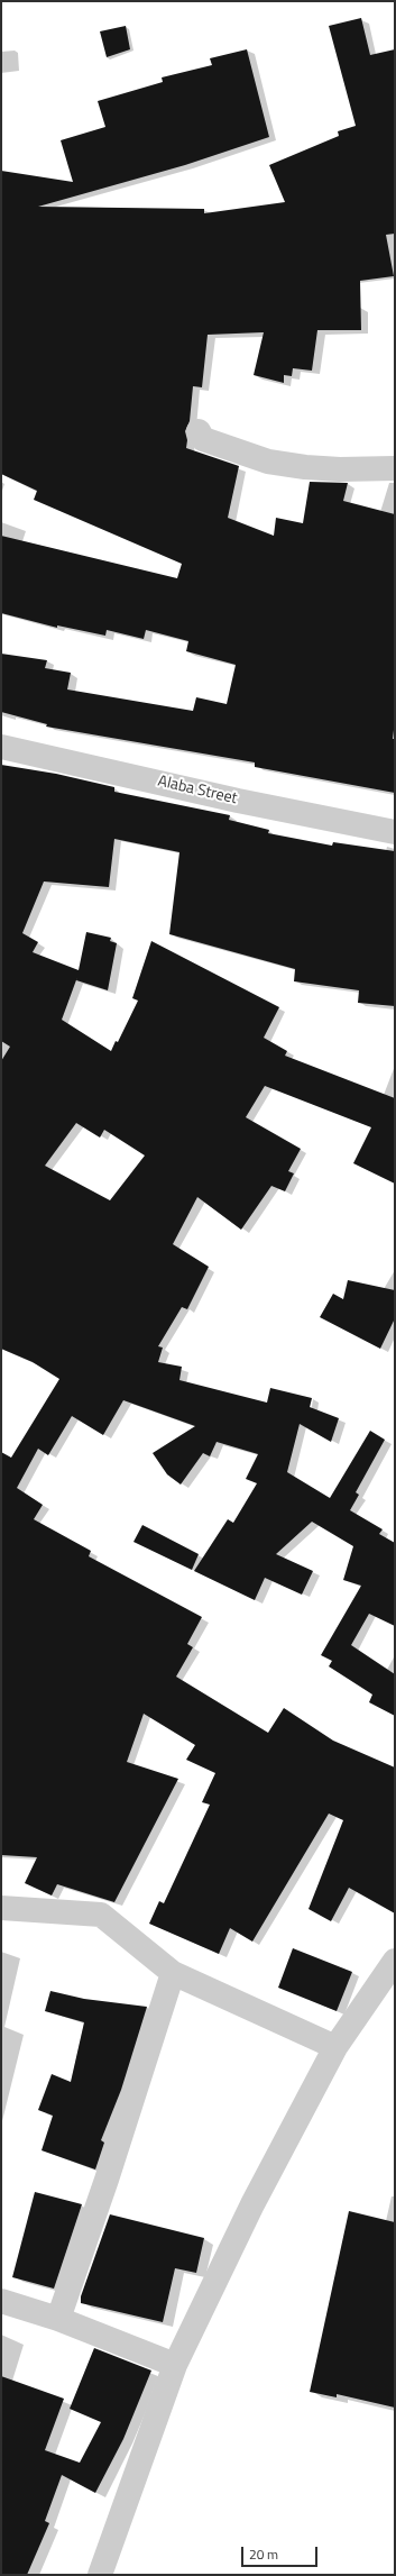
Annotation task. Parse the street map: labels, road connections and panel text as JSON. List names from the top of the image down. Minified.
{"streets":{"street":["Alaba Street"]},"scale_bar":"20 m"}
